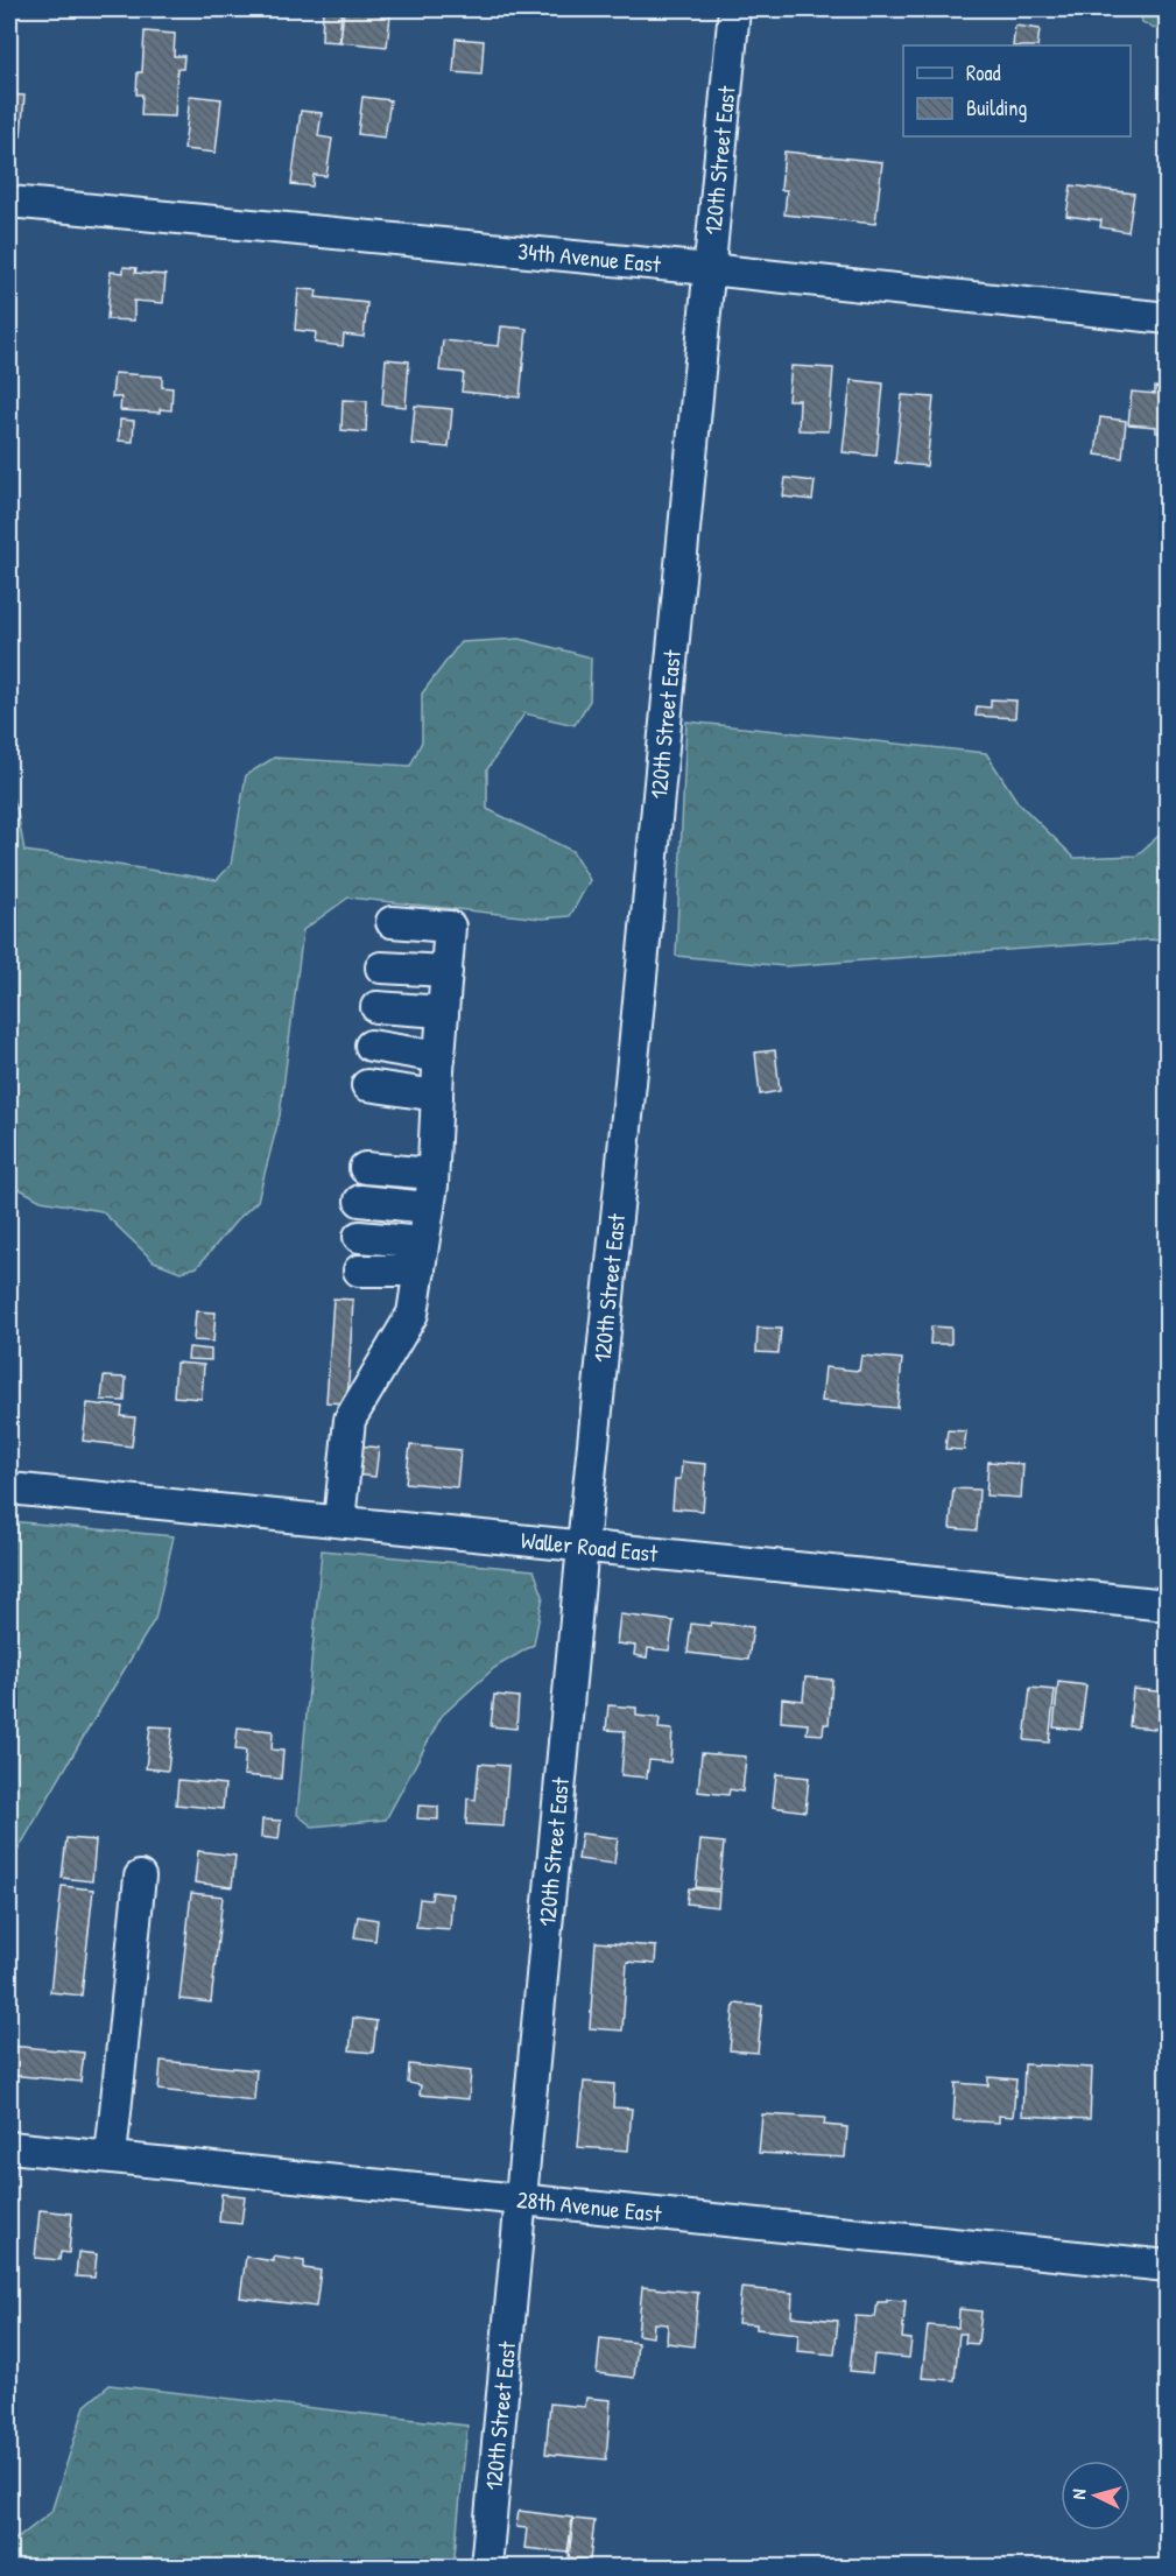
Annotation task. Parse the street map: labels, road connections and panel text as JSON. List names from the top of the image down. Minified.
{"streets":{"street":["120th Street East","34th Avenue East","Waller Road East","28th Avenue East"]},"crossings":[["120th Street East","34th Avenue East"],["120th Street East","Waller Road East"],["120th Street East","28th Avenue East"]],"legend":["Road","Building"],"north":"left"}
